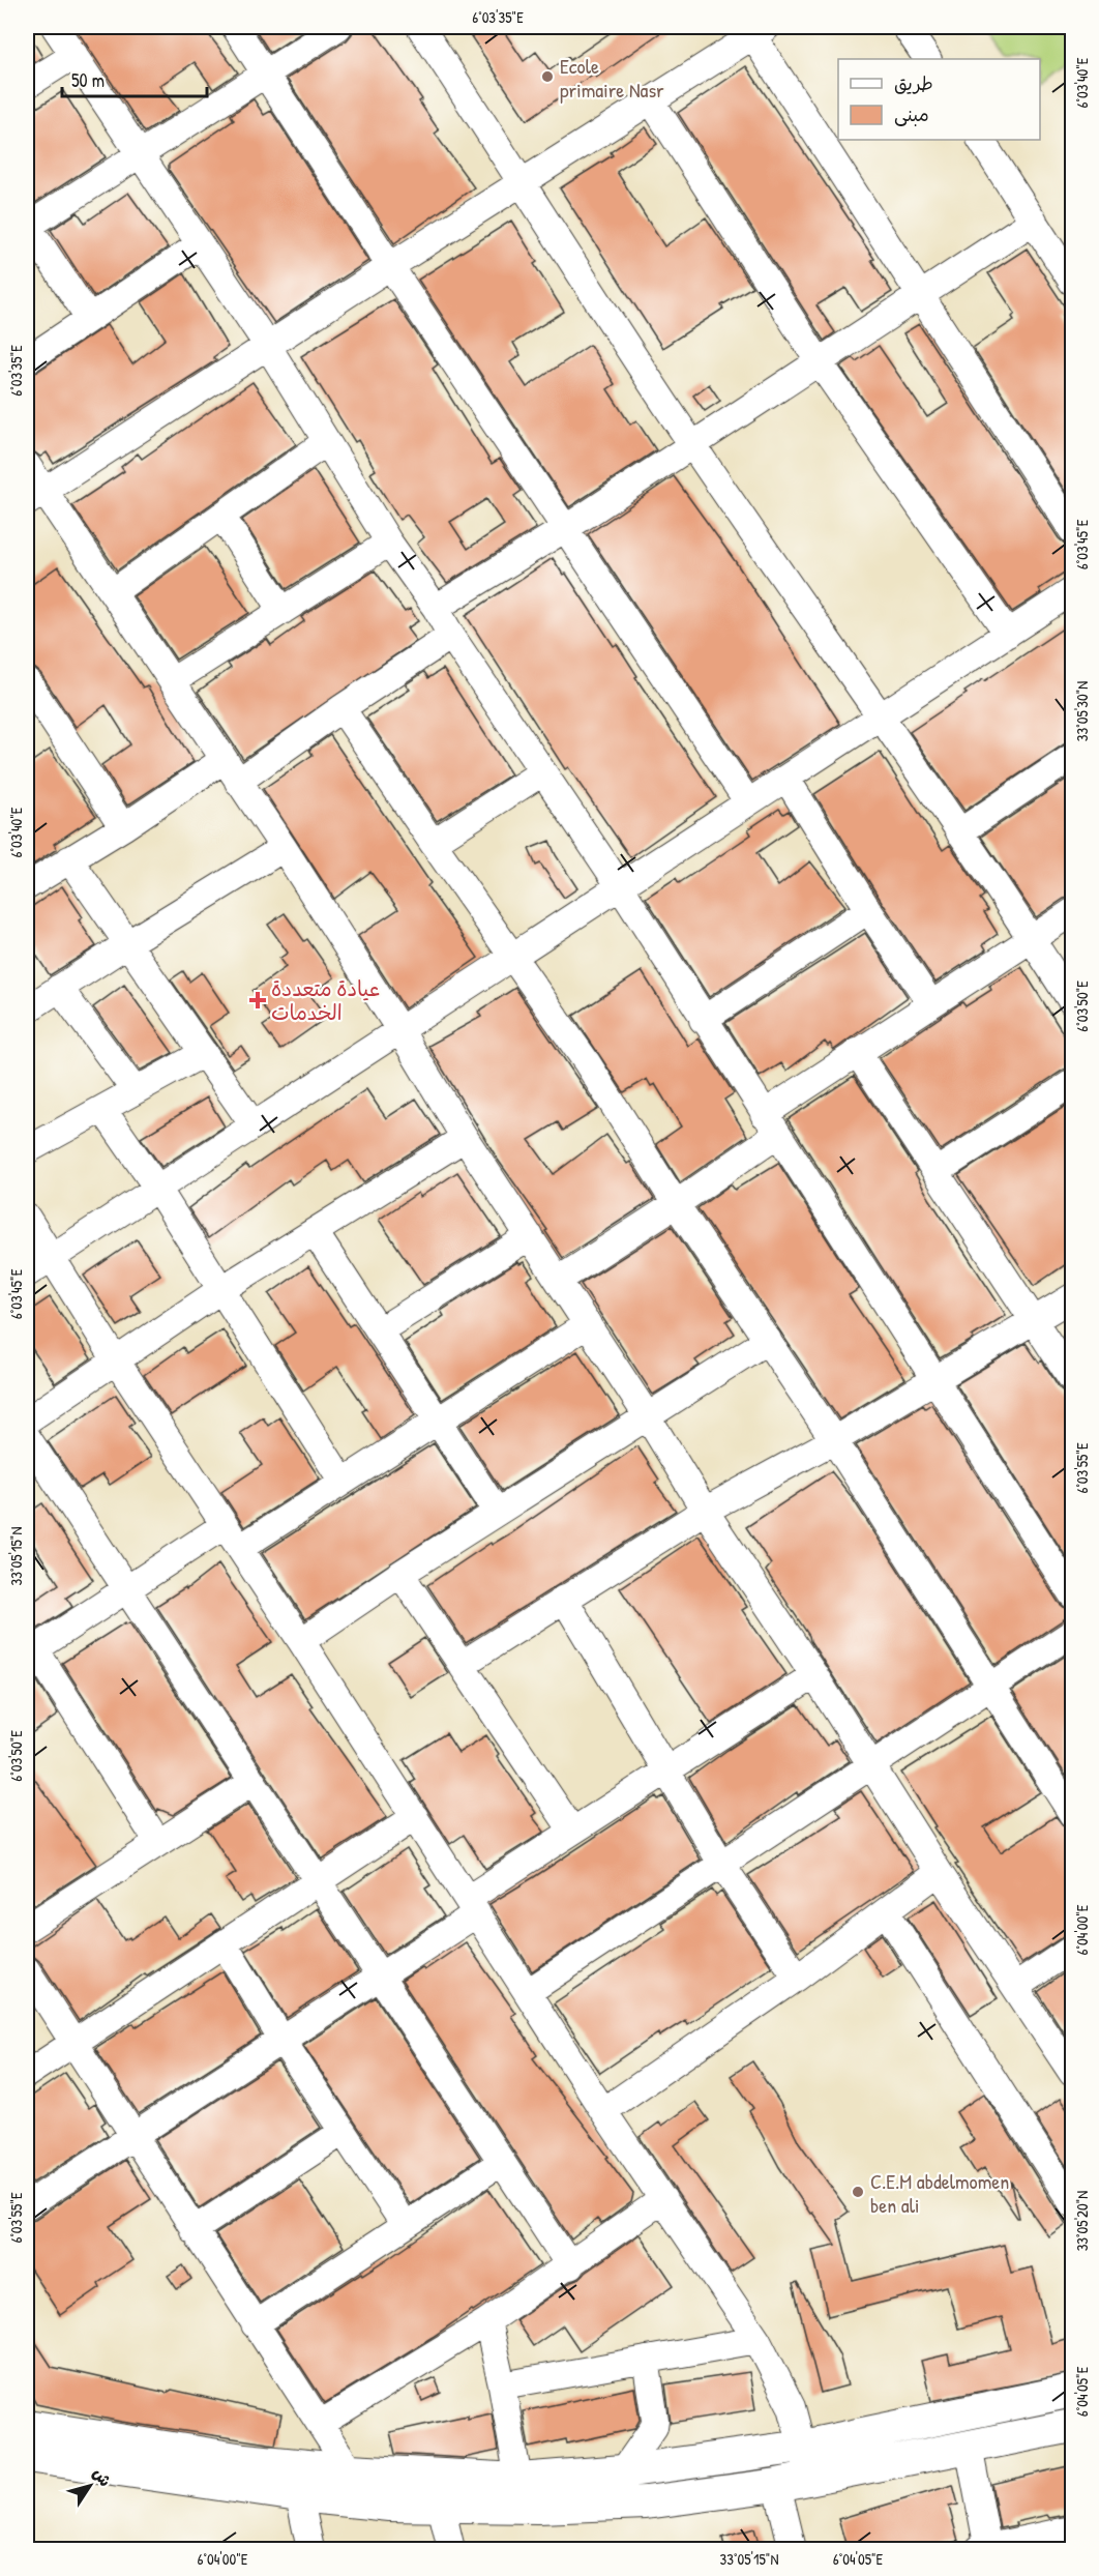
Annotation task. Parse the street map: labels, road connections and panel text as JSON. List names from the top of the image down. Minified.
{"places":{"other":["Ecole primaire Nasr","C.E.M abdelmomen ben ali"],"health":["عيادة متعددة الخدمات"]},"legend":["طريق","مبنى"],"scale_bar":"50 m","north":"top right","coordinates":["6°03'35\"E","6°03'40\"E","6°03'45\"E","33°05'30\"N","6°03'50\"E","6°03'55\"E","33°05'15\"N","6°04'00\"E","33°05'20\"N","6°04'05\"E"]}
